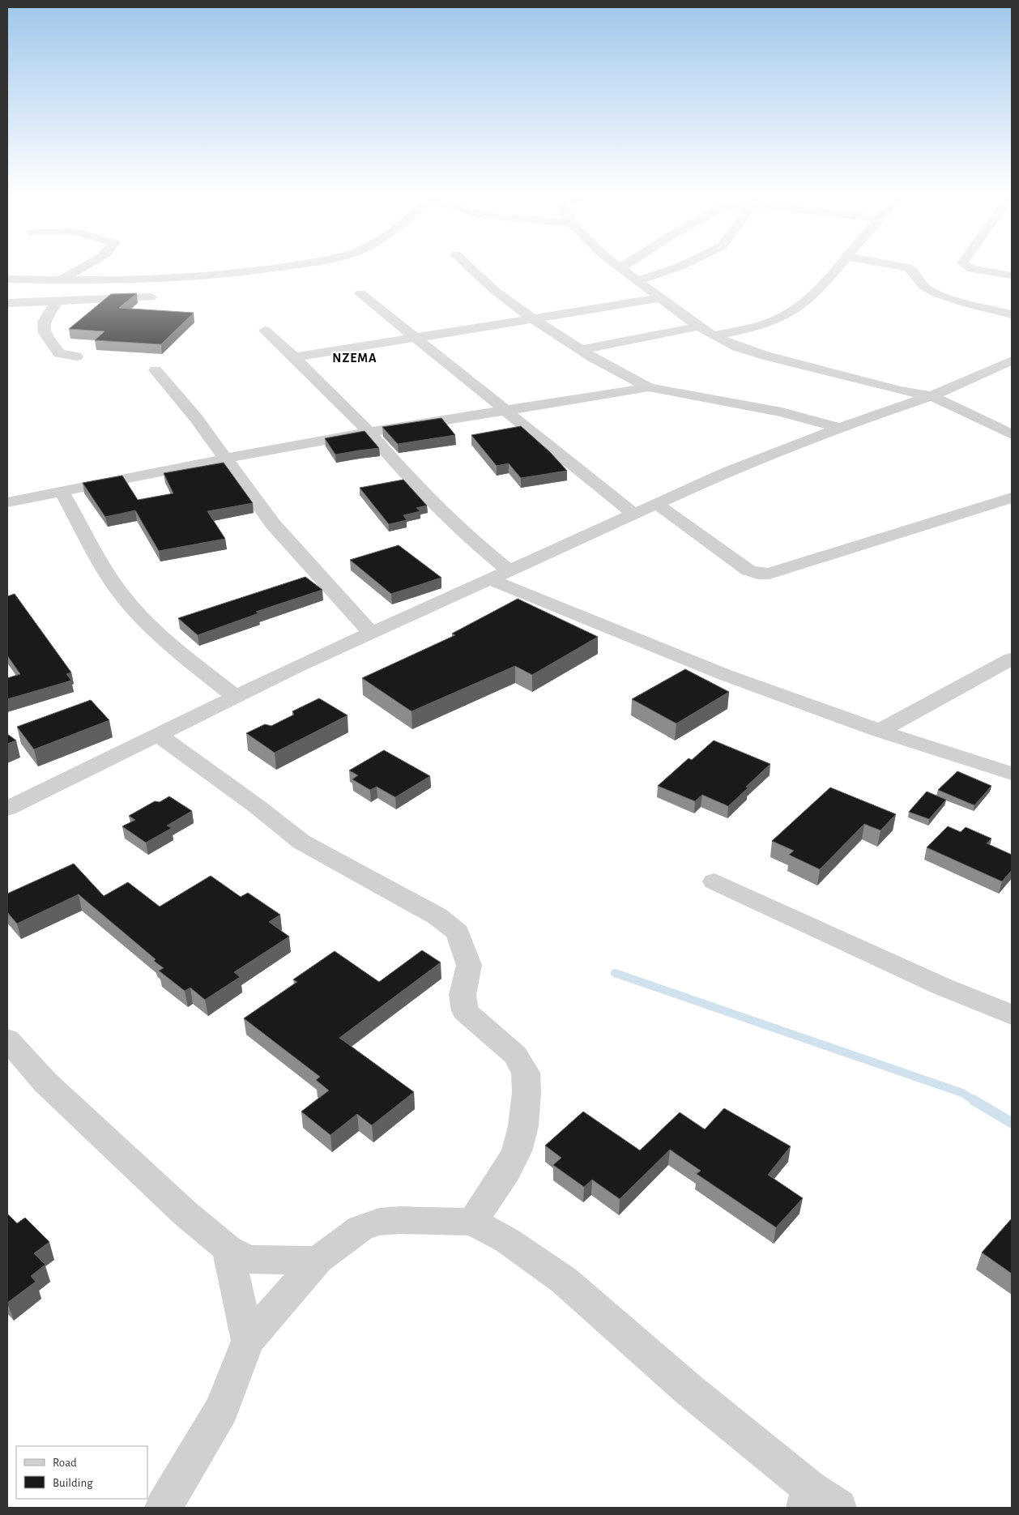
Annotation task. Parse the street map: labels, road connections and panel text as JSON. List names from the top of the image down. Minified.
{"districts":["NZEMA"],"legend":["Road","Building"]}
